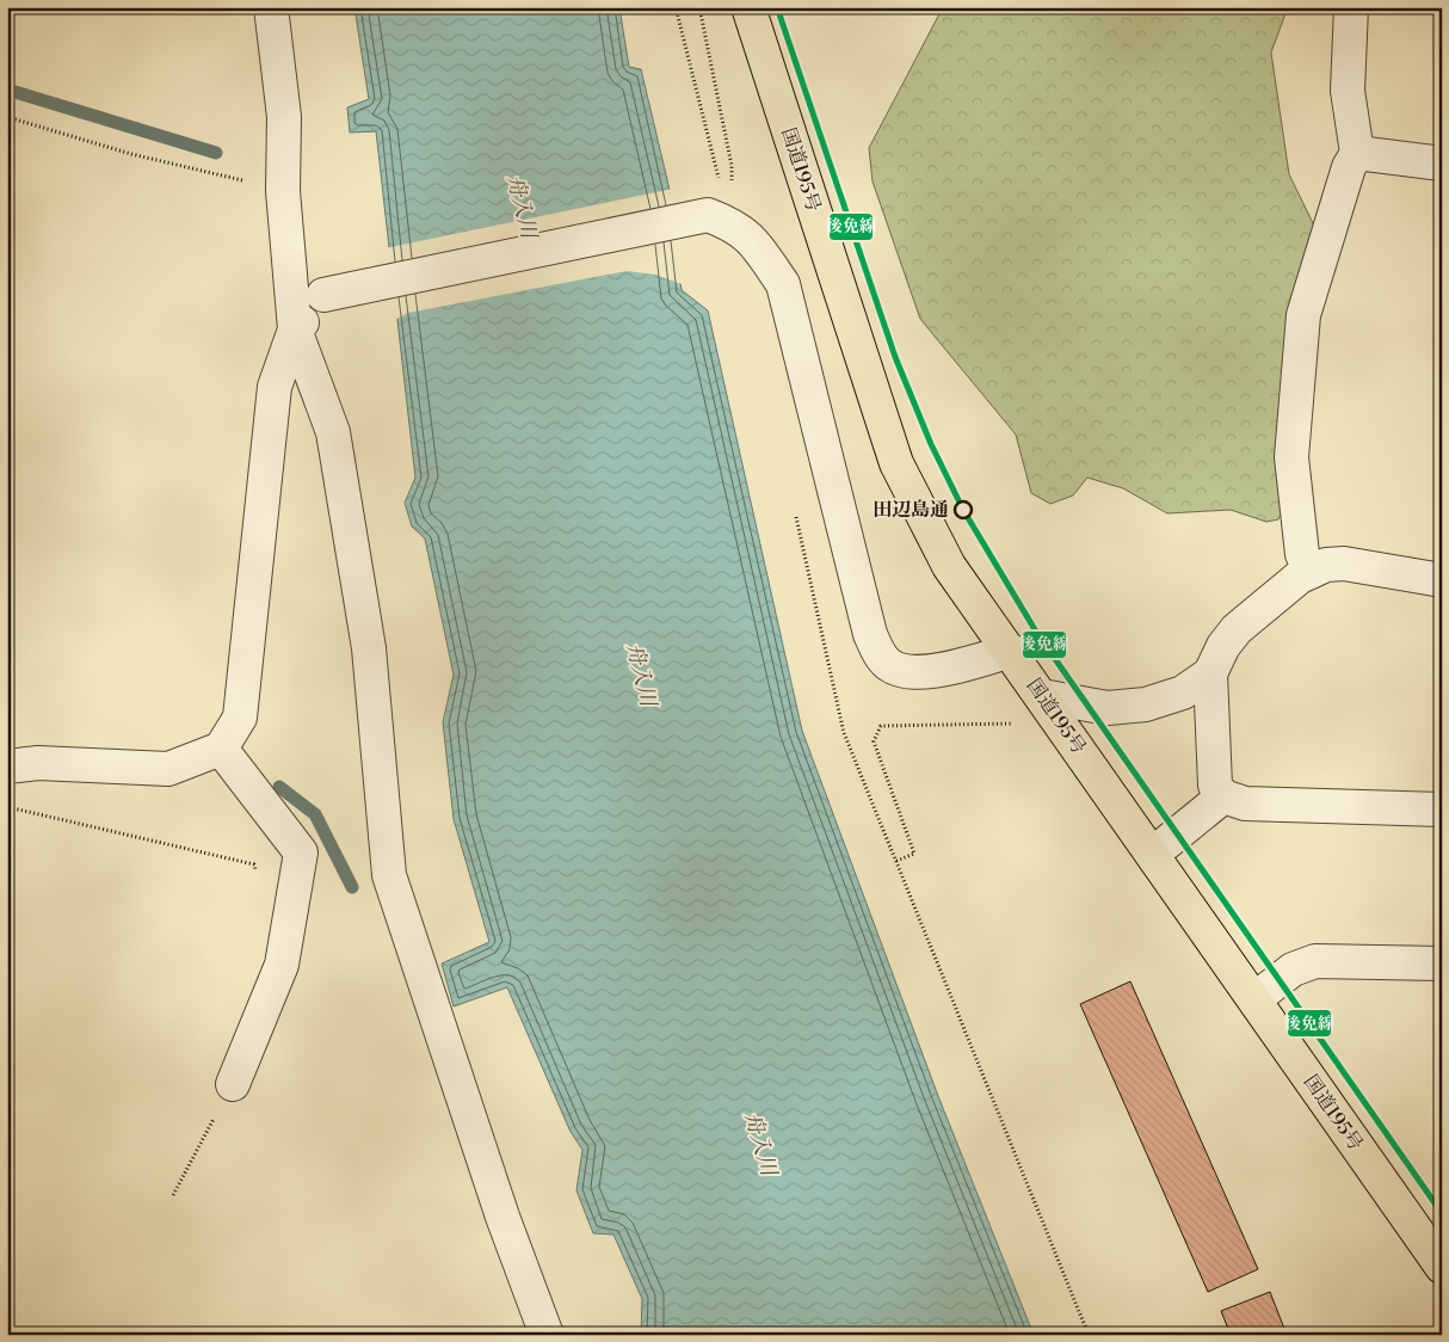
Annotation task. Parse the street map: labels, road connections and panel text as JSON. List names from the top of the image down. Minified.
{"streets":{"highway":["国道195号"]},"water":["舟入川"],"places":["田辺島通"],"lines":["transit line 後免線"]}
